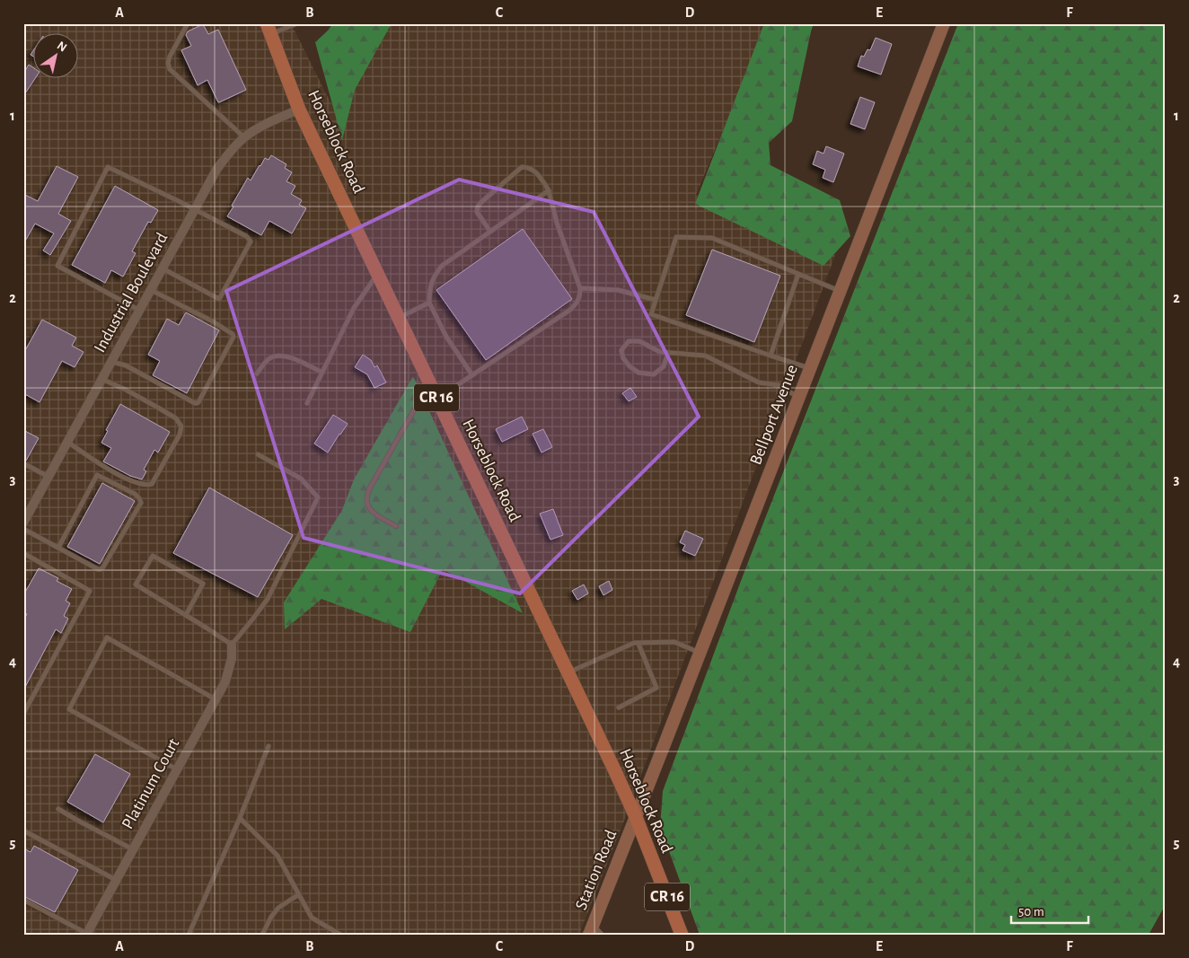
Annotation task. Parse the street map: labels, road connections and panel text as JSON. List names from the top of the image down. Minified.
{"streets":{"main road":["Horseblock Road","CR 16","Bellport Avenue","Station Road"],"street":["Industrial Boulevard","Platinum Court"]},"crossings":[["Horseblock Road","Industrial Boulevard"],["Horseblock Road","Bellport Avenue"],["Horseblock Road","Station Road"],["Bellport Avenue","Station Road"]],"scale_bar":"50 m","north":"top right","grid":{"columns":["A","B","C","D","E","F"],"rows":["1","2","3","4","5"]}}
